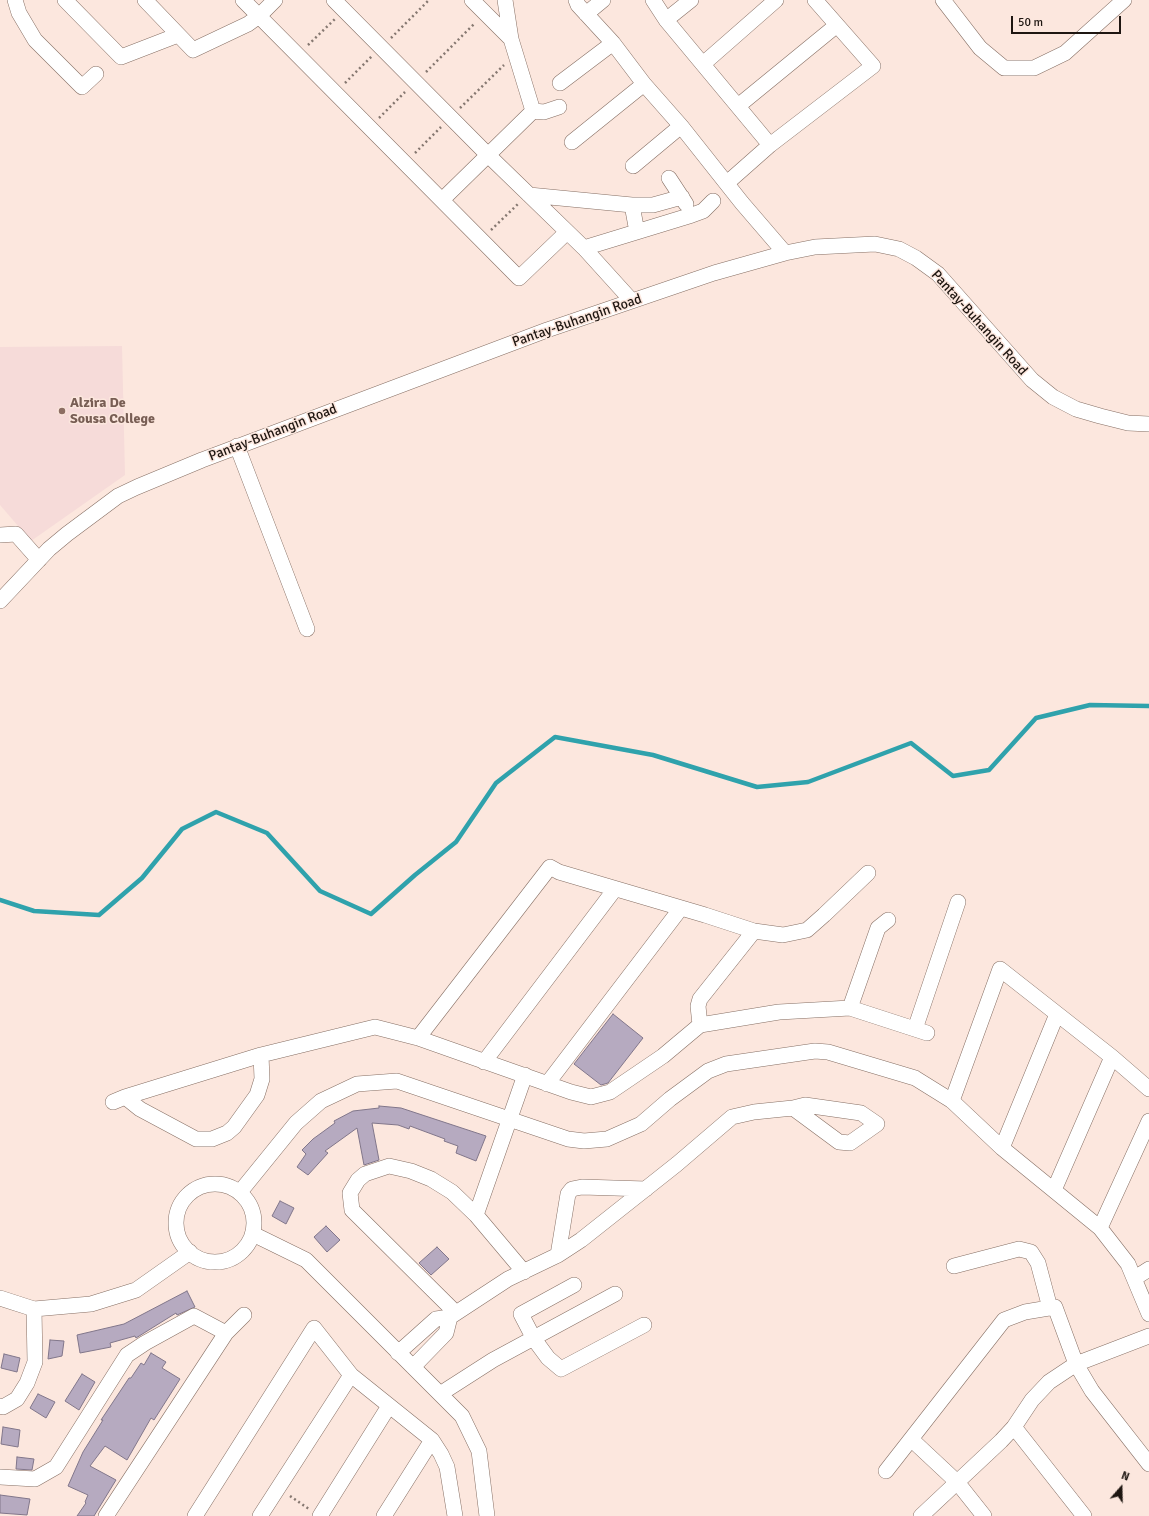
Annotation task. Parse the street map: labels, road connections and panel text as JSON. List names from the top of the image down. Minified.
{"streets":{"street":["Pantay-Buhangin Road"]},"places":["Alzira De Sousa College"],"scale_bar":"50 m","north":"top"}
